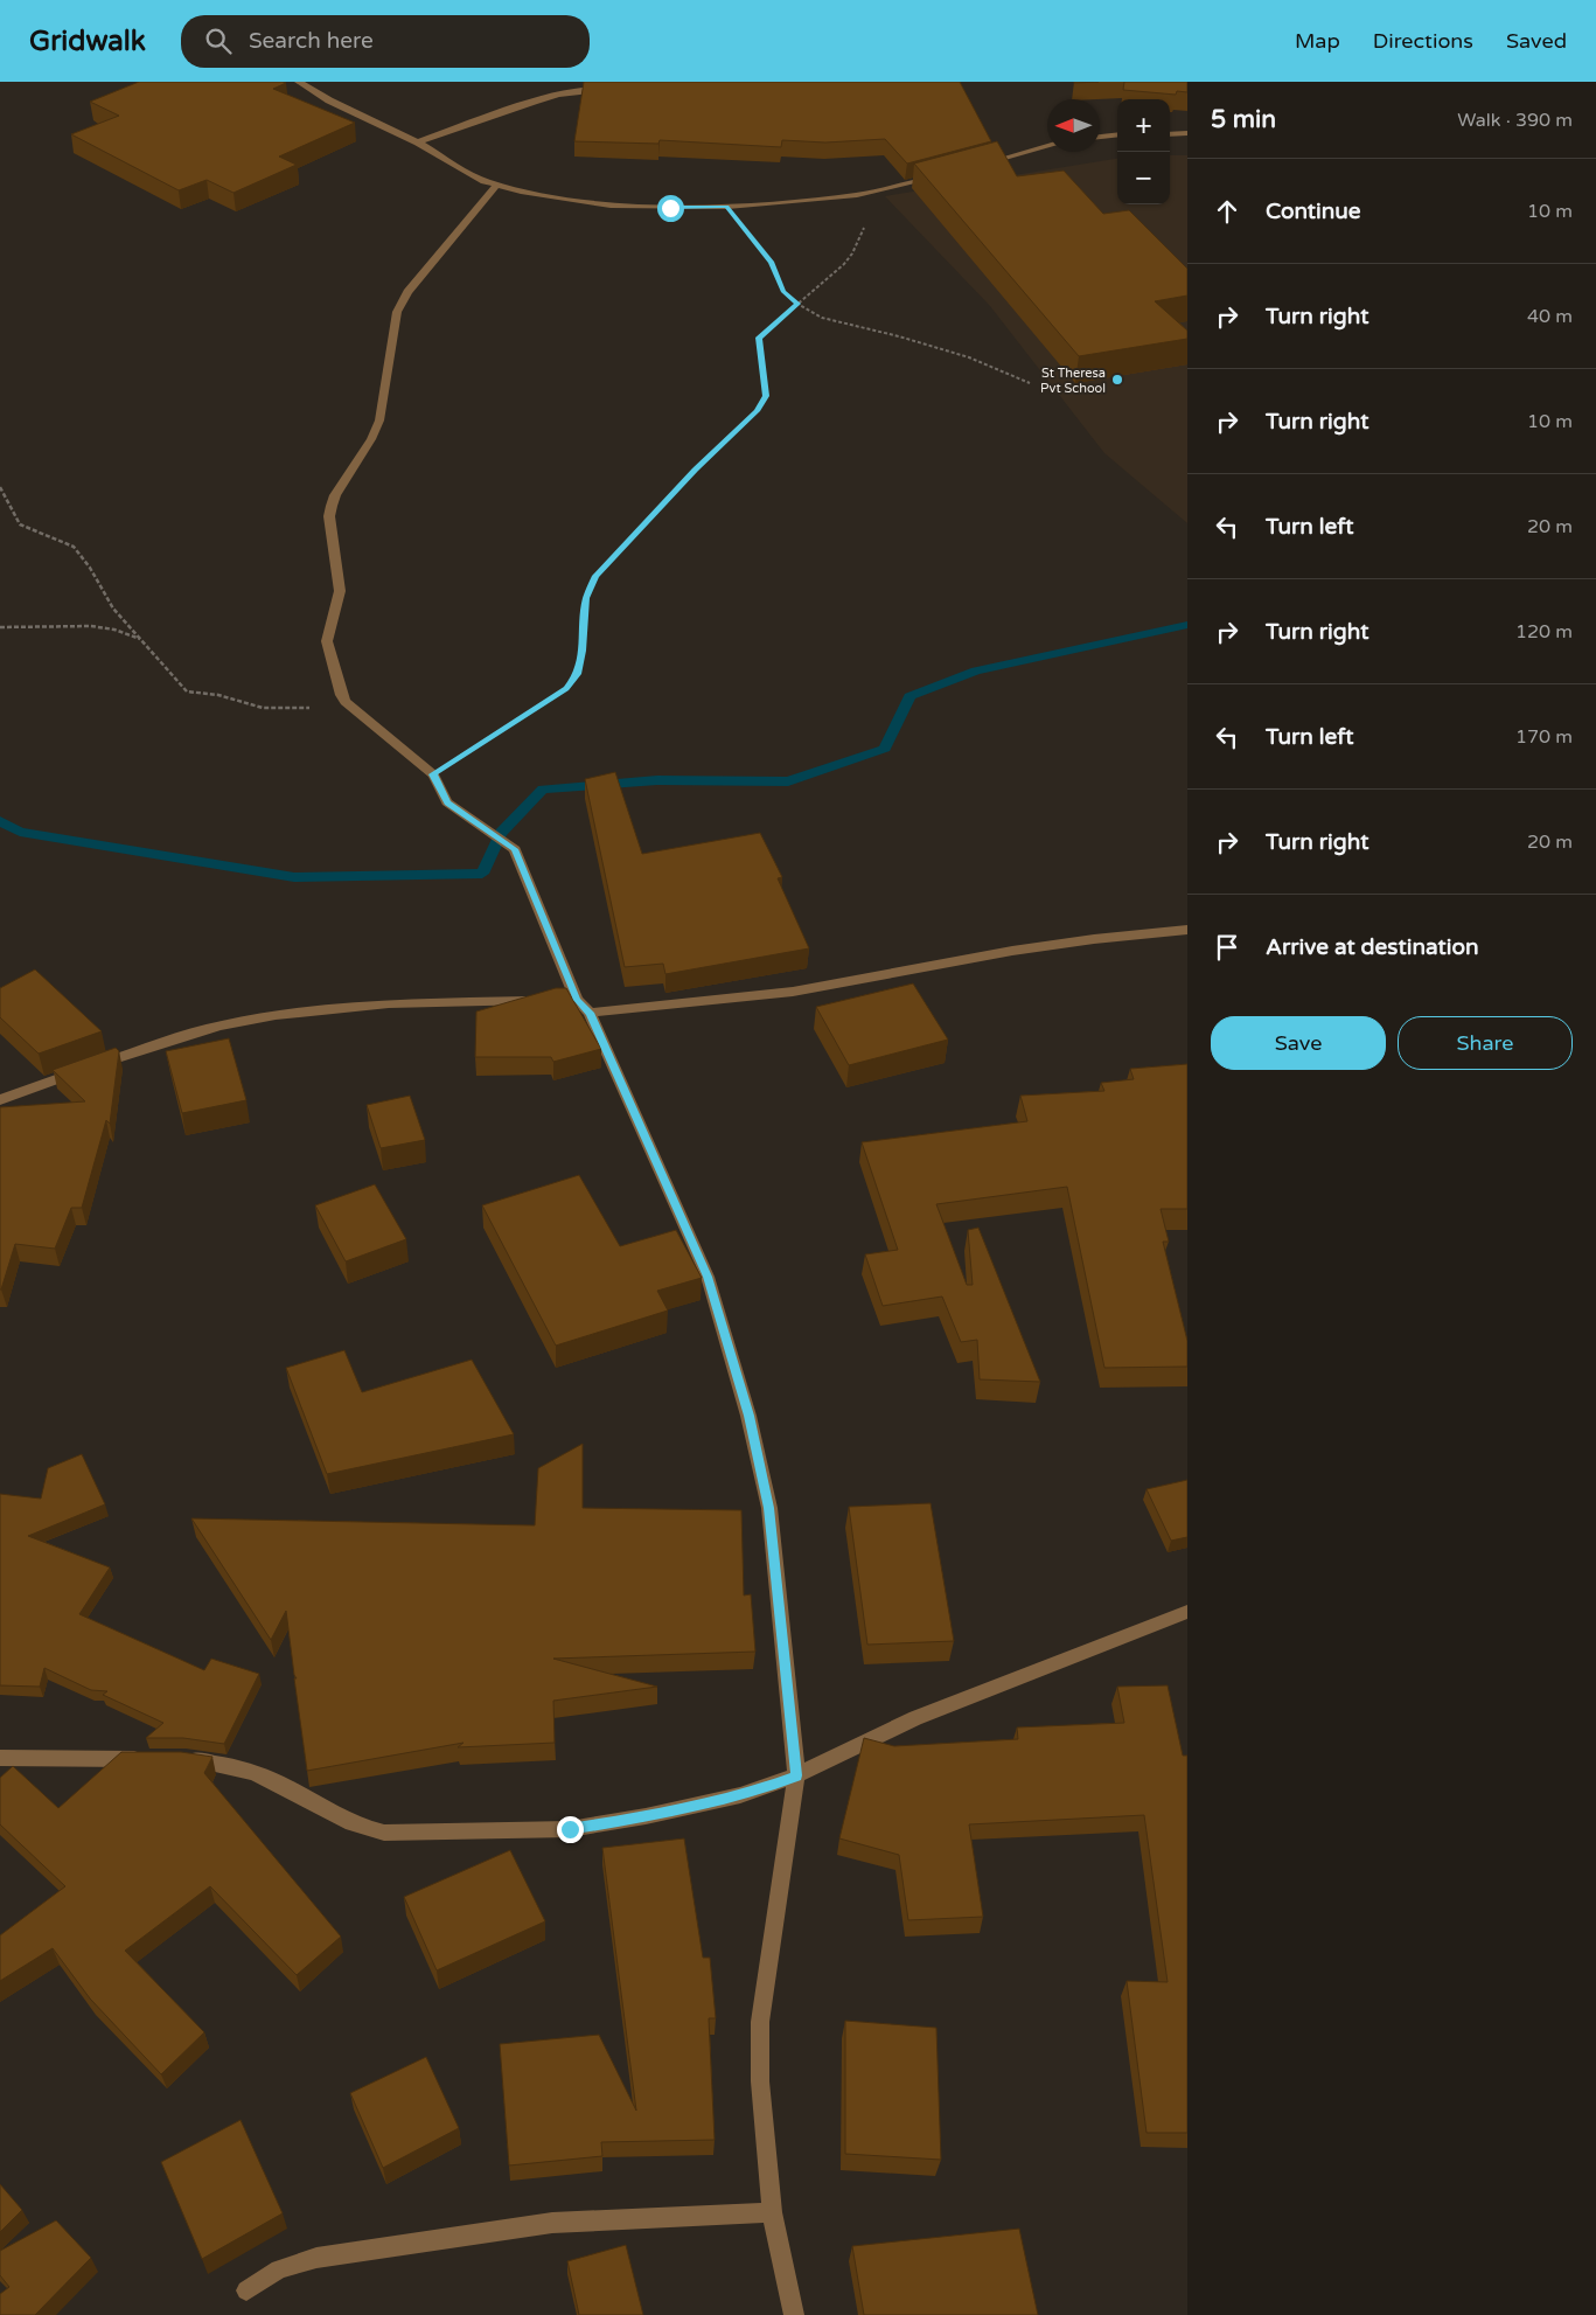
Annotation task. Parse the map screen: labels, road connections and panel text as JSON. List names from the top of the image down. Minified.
{"places":["St Theresa Pvt School"],"north":"left","page":{"header":"Gridwalk","search":"Search here","nav":["Map","Directions","Saved"],"heading":["5 min","Walk · 390 m"],"map_buttons":["+","−"],"list":[["Continue","10 m"],["Turn right","40 m"],["Turn right","10 m"],["Turn left","20 m"],["Turn right","120 m"],["Turn left","170 m"],["Turn right","20 m"],"Arrive at destination"],"buttons":["Save","Share"]}}
